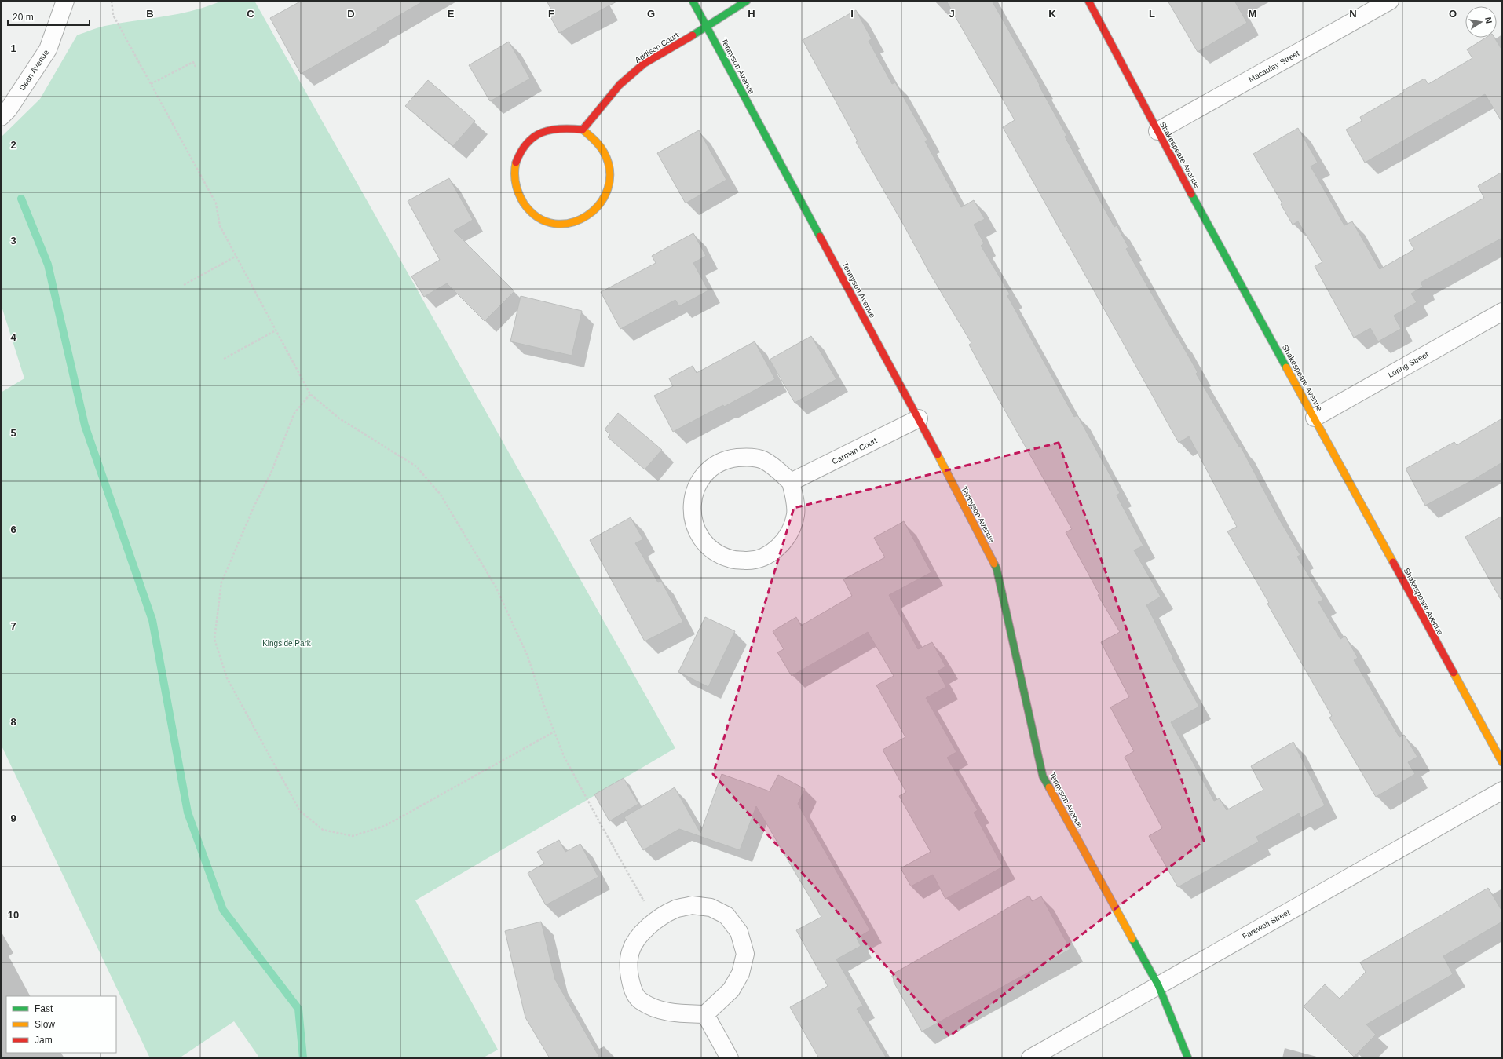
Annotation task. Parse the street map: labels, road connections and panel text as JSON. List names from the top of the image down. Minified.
{"streets":{"street":["Addison Court","Tennyson Avenue","Macaulay Street","Dean Avenue","Shakespeare Avenue","Loring Street","Carman Court","Farewell Street"]},"crossings":[["Addison Court","Tennyson Avenue"],["Tennyson Avenue","Carman Court"],["Tennyson Avenue","Farewell Street"],["Macaulay Street","Shakespeare Avenue"],["Shakespeare Avenue","Loring Street"]],"parks":["Kingside Park"],"legend":["Fast","Slow","Jam"],"scale_bar":"20 m","north":"right","grid":{"columns":["B","C","D","E","F","G","H","I","J","K","L","M","N","O"],"rows":["1","2","3","4","5","6","7","8","9","10"]}}
